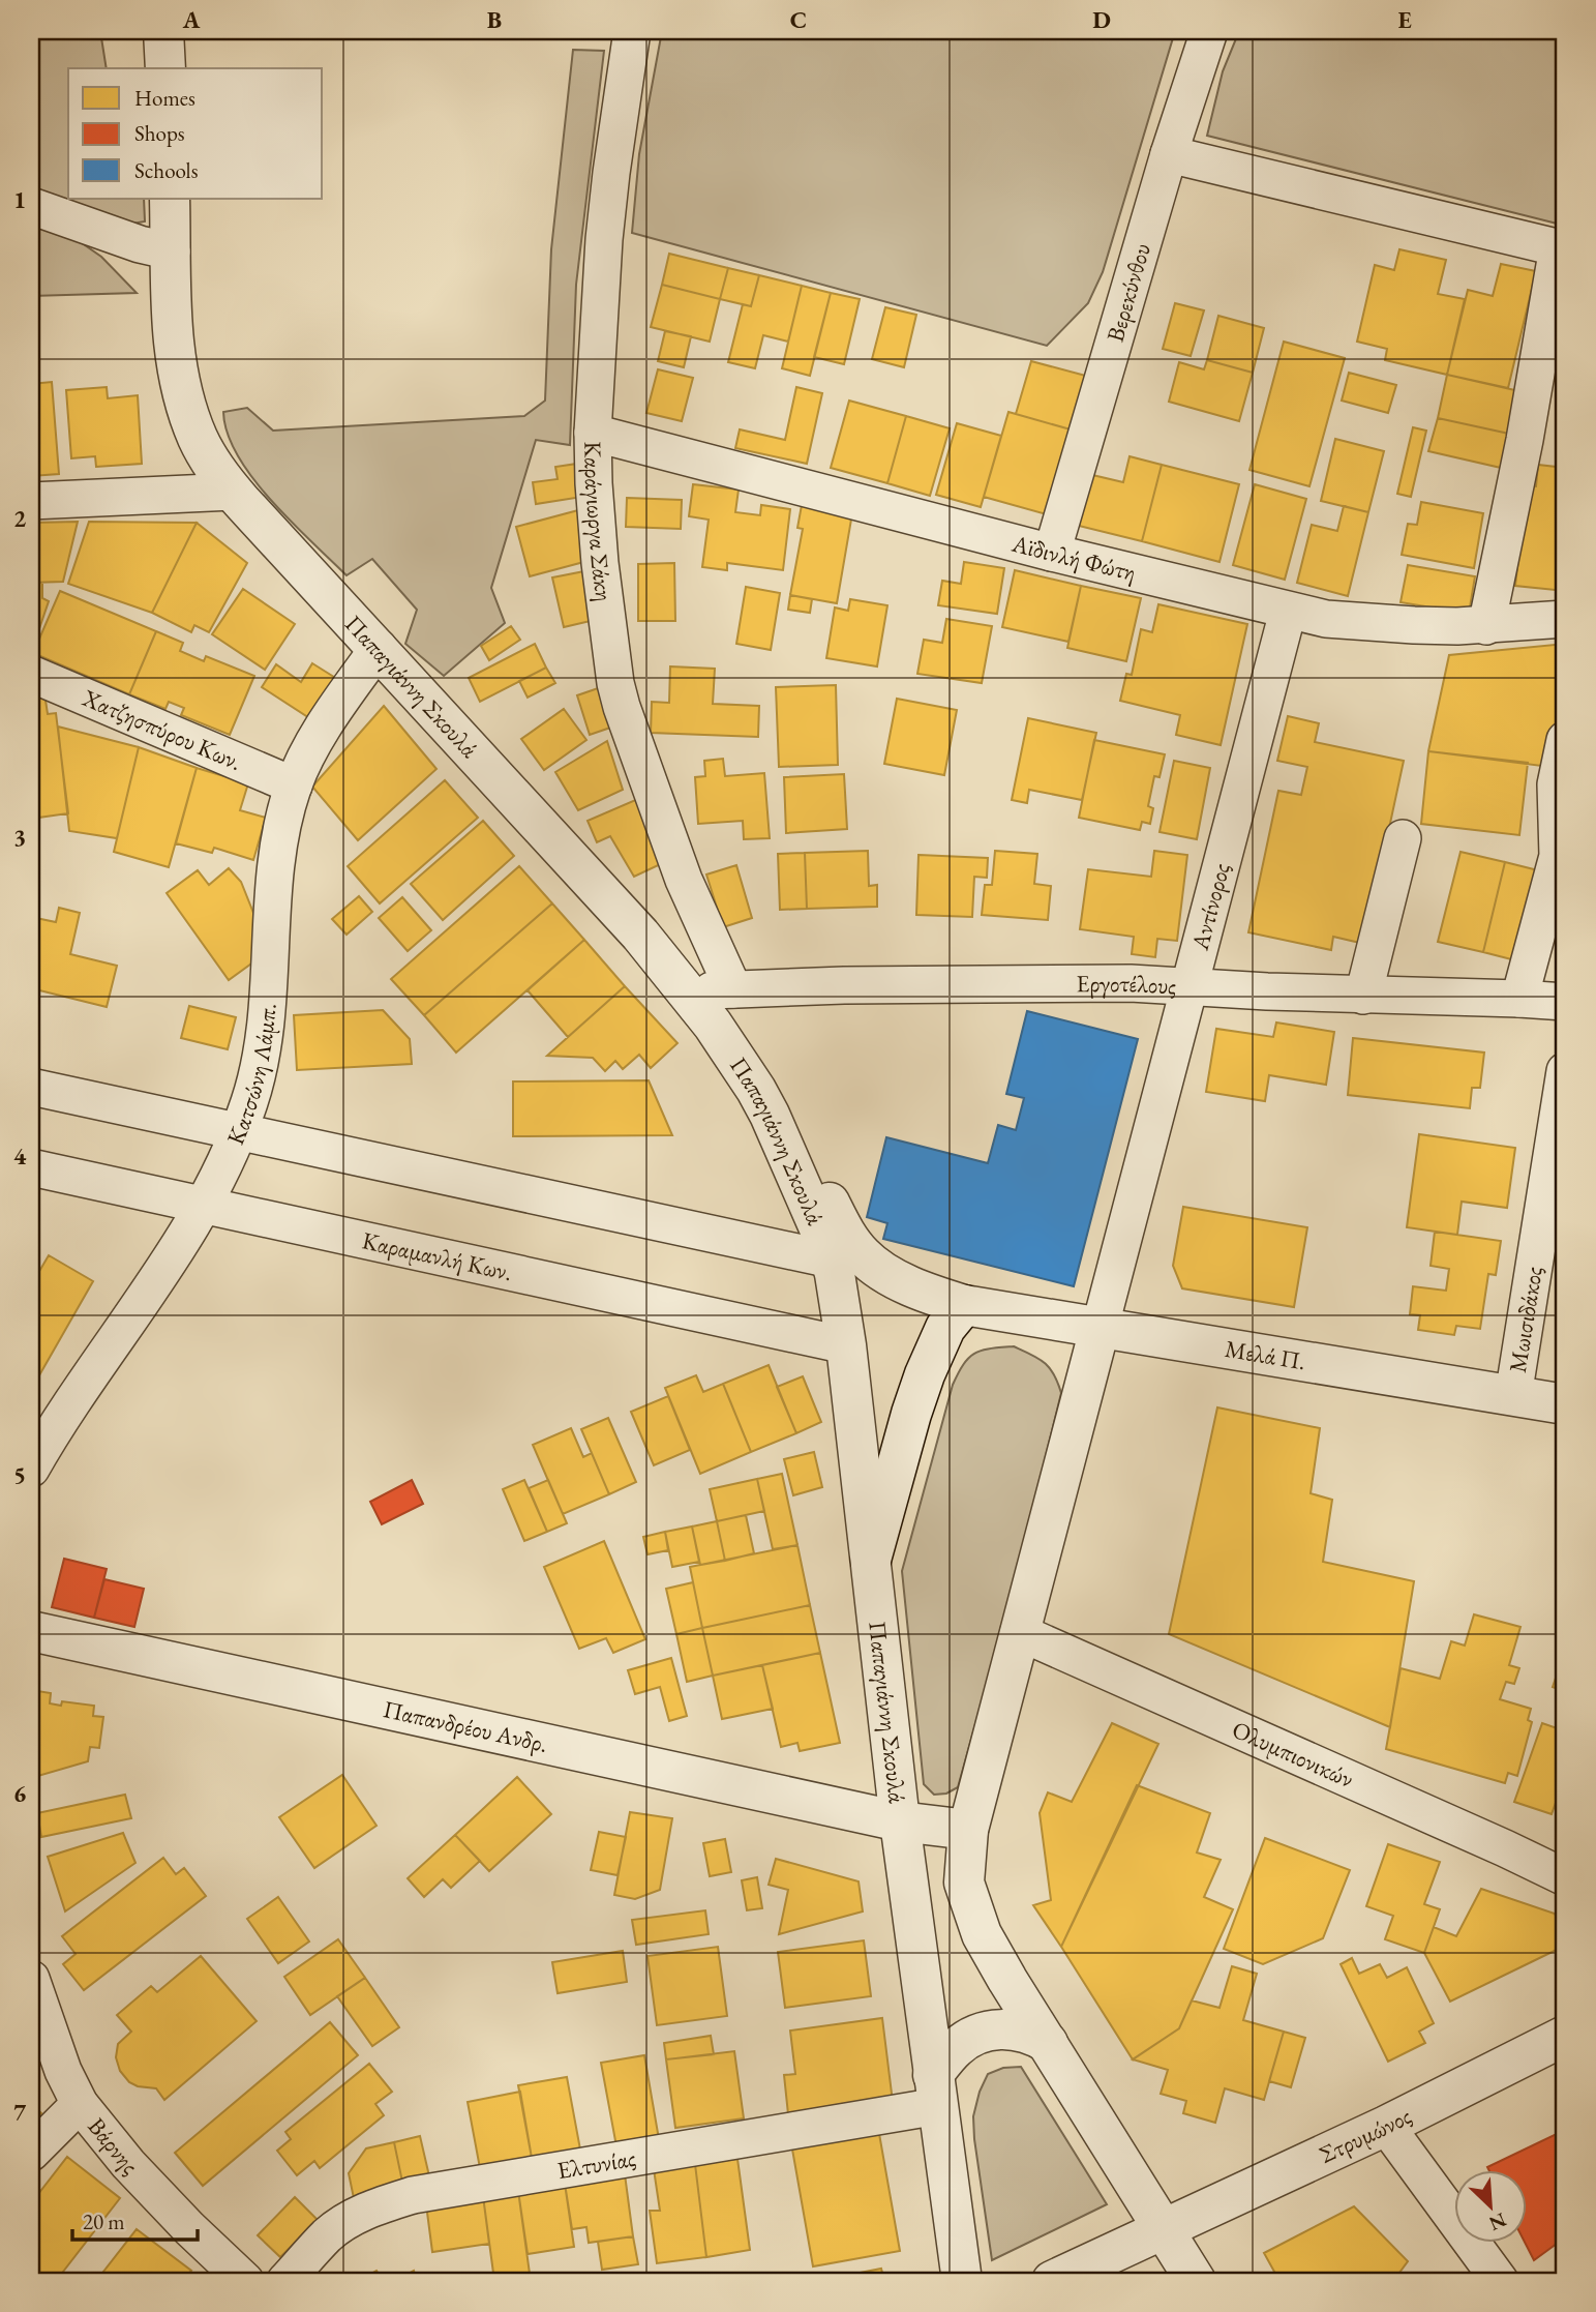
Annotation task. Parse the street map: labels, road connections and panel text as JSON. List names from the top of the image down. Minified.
{"streets":{"street":["Βερεκύνθου","Καράγιωργα Σάκη","Αϊδινλή Φώτη","Παπαγιάννη Σκουλά","Χατζησπύρου Κων.","Αντίνορος","Εργοτέλους","Κατσώνη Λάμπ.","Καραμανλή Κων.","Μωισιδάκος","Μελά Π.","Παπανδρέου Ανδρ.","Ολυμπιονικών","Στρυμώνος","Βάρνης","Ελτυνίας"]},"crossings":[["Βερεκύνθου","Αϊδινλή Φώτη"],["Καράγιωργα Σάκη","Αϊδινλή Φώτη"],["Καράγιωργα Σάκη","Εργοτέλους"],["Αϊδινλή Φώτη","Αντίνορος"],["Παπαγιάννη Σκουλά","Εργοτέλους"],["Παπαγιάννη Σκουλά","Κατσώνη Λάμπ."],["Παπαγιάννη Σκουλά","Καραμανλή Κων."],["Παπαγιάννη Σκουλά","Μελά Π."],["Παπαγιάννη Σκουλά","Παπανδρέου Ανδρ."],["Παπαγιάννη Σκουλά","Ελτυνίας"],["Χατζησπύρου Κων.","Κατσώνη Λάμπ."],["Αντίνορος","Εργοτέλους"],["Αντίνορος","Μελά Π."],["Κατσώνη Λάμπ.","Καραμανλή Κων."],["Μωισιδάκος","Μελά Π."]],"legend":["Homes","Shops","Schools"],"scale_bar":"20 m","north":"bottom right","grid":{"columns":["A","B","C","D","E"],"rows":["1","2","3","4","5","6","7"]}}
